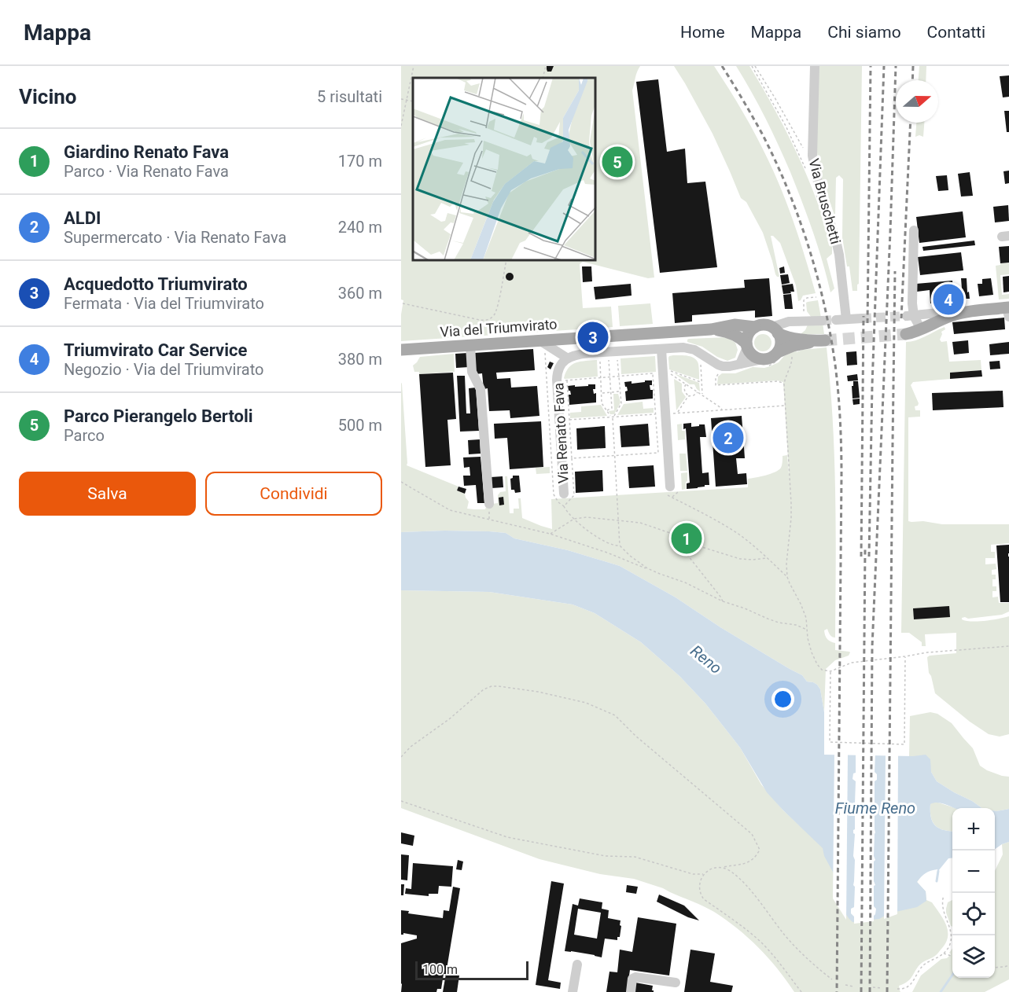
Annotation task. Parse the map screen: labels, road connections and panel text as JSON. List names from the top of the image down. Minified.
{"streets":{"main road":["Via del Triumvirato"],"street":["Via Bruschetti","Via Renato Fava"]},"water":["Reno","Fiume Reno"],"scale_bar":"100 m","north":"right","page":{"header":"Mappa","nav":["Home","Mappa","Chi siamo","Contatti"],"heading":["Vicino","5 risultati"],"list":[{"mark":"1","name":"Giardino Renato Fava","note":"Parco · Via Renato Fava","value":"170 m"},{"mark":"2","name":"ALDI","note":"Supermercato · Via Renato Fava","value":"240 m"},{"mark":"3","name":"Acquedotto Triumvirato","note":"Fermata · Via del Triumvirato","value":"360 m"},{"mark":"4","name":"Triumvirato Car Service","note":"Negozio · Via del Triumvirato","value":"380 m"},{"mark":"5","name":"Parco Pierangelo Bertoli","note":"Parco","value":"500 m"}],"pins":["5","4","3","2","1"],"buttons":["Salva","Condividi"],"map_buttons":["+","−"],"scale":"100 m"}}
